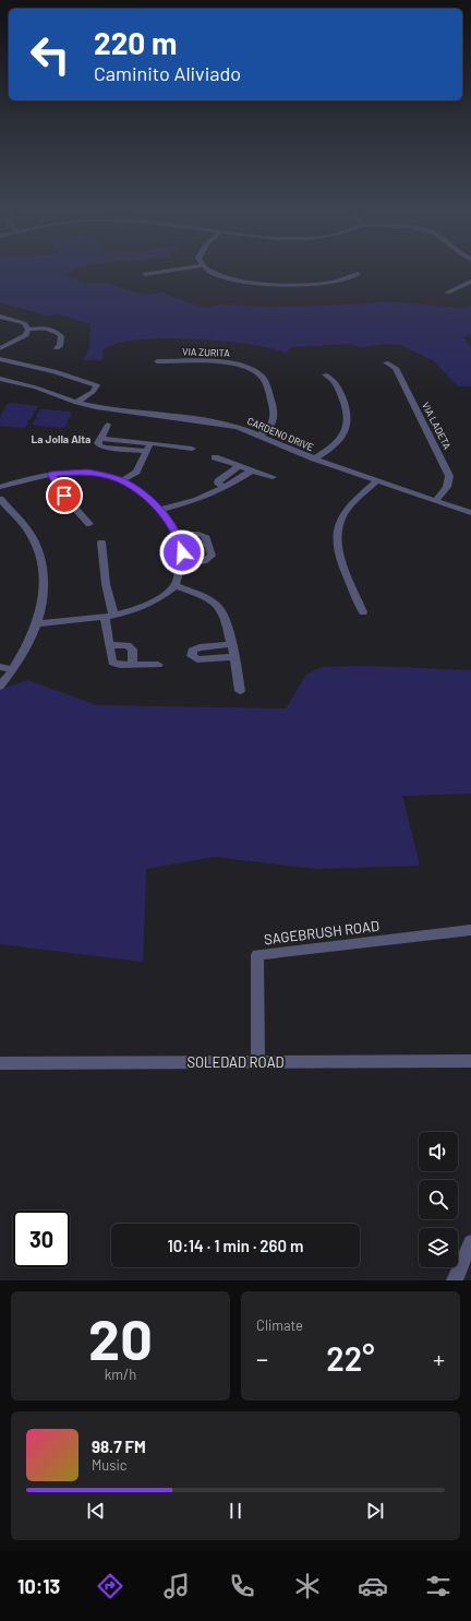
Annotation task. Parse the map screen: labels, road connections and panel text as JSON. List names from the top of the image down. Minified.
{"streets":{"street":["VIA ZURITA","VIA LADETA","CARDENO DRIVE","SAGEBRUSH ROAD","SOLEDAD ROAD"]},"crossings":[["VIA ZURITA","CARDENO DRIVE"],["VIA LADETA","CARDENO DRIVE"],["SAGEBRUSH ROAD","SOLEDAD ROAD"]],"districts":["La Jolla Alta"],"page":{"turn":["220 m","Caminito Aliviado"],"limit":"30","trip":"10:14 · 1 min · 260 m","tile":[["20","km/h"],"Climate"],"heat":["−","22°","+"],"song":["98.7 FM","Music"],"tabs":"10:13"}}
